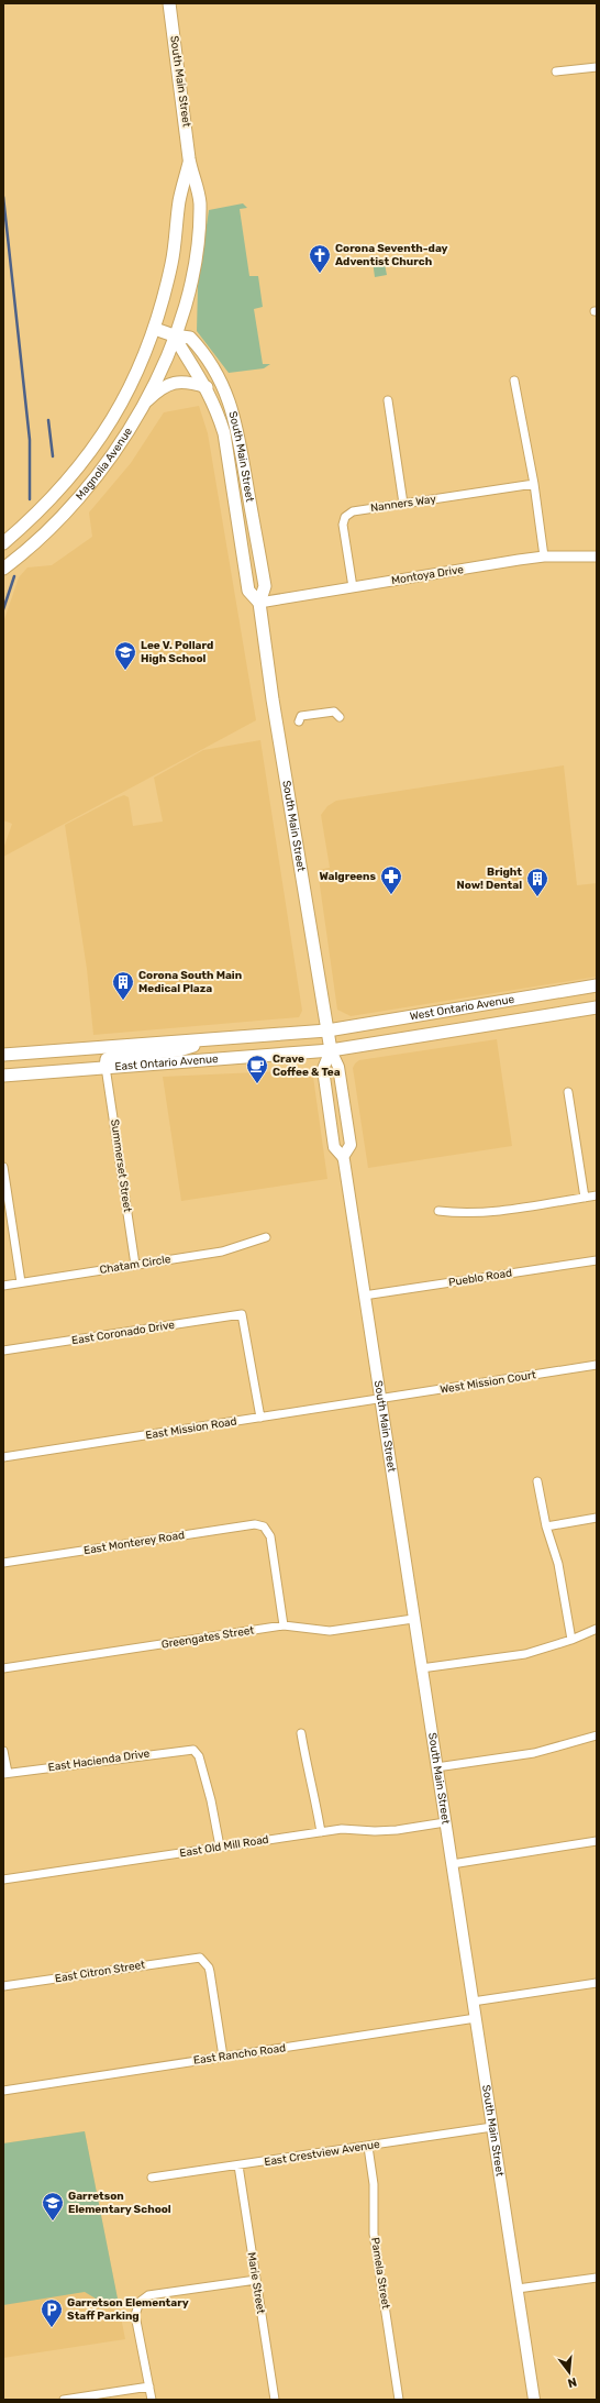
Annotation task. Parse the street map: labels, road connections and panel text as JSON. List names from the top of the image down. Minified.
{"streets":{"main road":["South Main Street","Magnolia Avenue","West Ontario Avenue","East Ontario Avenue"],"street":["Nanners Way","Montoya Drive","Summerset Street","Chatam Circle","Pueblo Road","East Coronado Drive","West Mission Court","East Mission Road","East Monterey Road","Greengates Street","East Hacienda Drive","East Old Mill Road","East Citron Street","East Rancho Road","East Crestview Avenue","Pamela Street","Marie Street"]},"crossings":[["South Main Street","Magnolia Avenue"],["South Main Street","Montoya Drive"],["South Main Street","West Ontario Avenue"],["South Main Street","East Ontario Avenue"],["South Main Street","Pueblo Road"],["South Main Street","West Mission Court"],["South Main Street","East Mission Road"],["South Main Street","Greengates Street"],["South Main Street","East Old Mill Road"],["South Main Street","East Rancho Road"],["South Main Street","East Crestview Avenue"],["Nanners Way","Montoya Drive"],["West Ontario Avenue","East Ontario Avenue"],["East Ontario Avenue","Summerset Street"],["Summerset Street","Chatam Circle"],["East Coronado Drive","East Mission Road"],["West Mission Court","East Mission Road"],["East Monterey Road","Greengates Street"],["East Hacienda Drive","East Old Mill Road"],["East Citron Street","East Rancho Road"],["East Crestview Avenue","Pamela Street"],["East Crestview Avenue","Marie Street"]],"places":{"church":["Corona Seventh-day Adventist Church"],"school or university":["Lee V. Pollard High School","Garretson Elementary School"],"pharmacy":["Walgreens"],"building":["Bright Now! Dental","Corona South Main Medical Plaza"],"cafe":["Crave Coffee & Tea"],"parking":["Garretson Elementary Staff Parking"]},"north":"bottom"}
